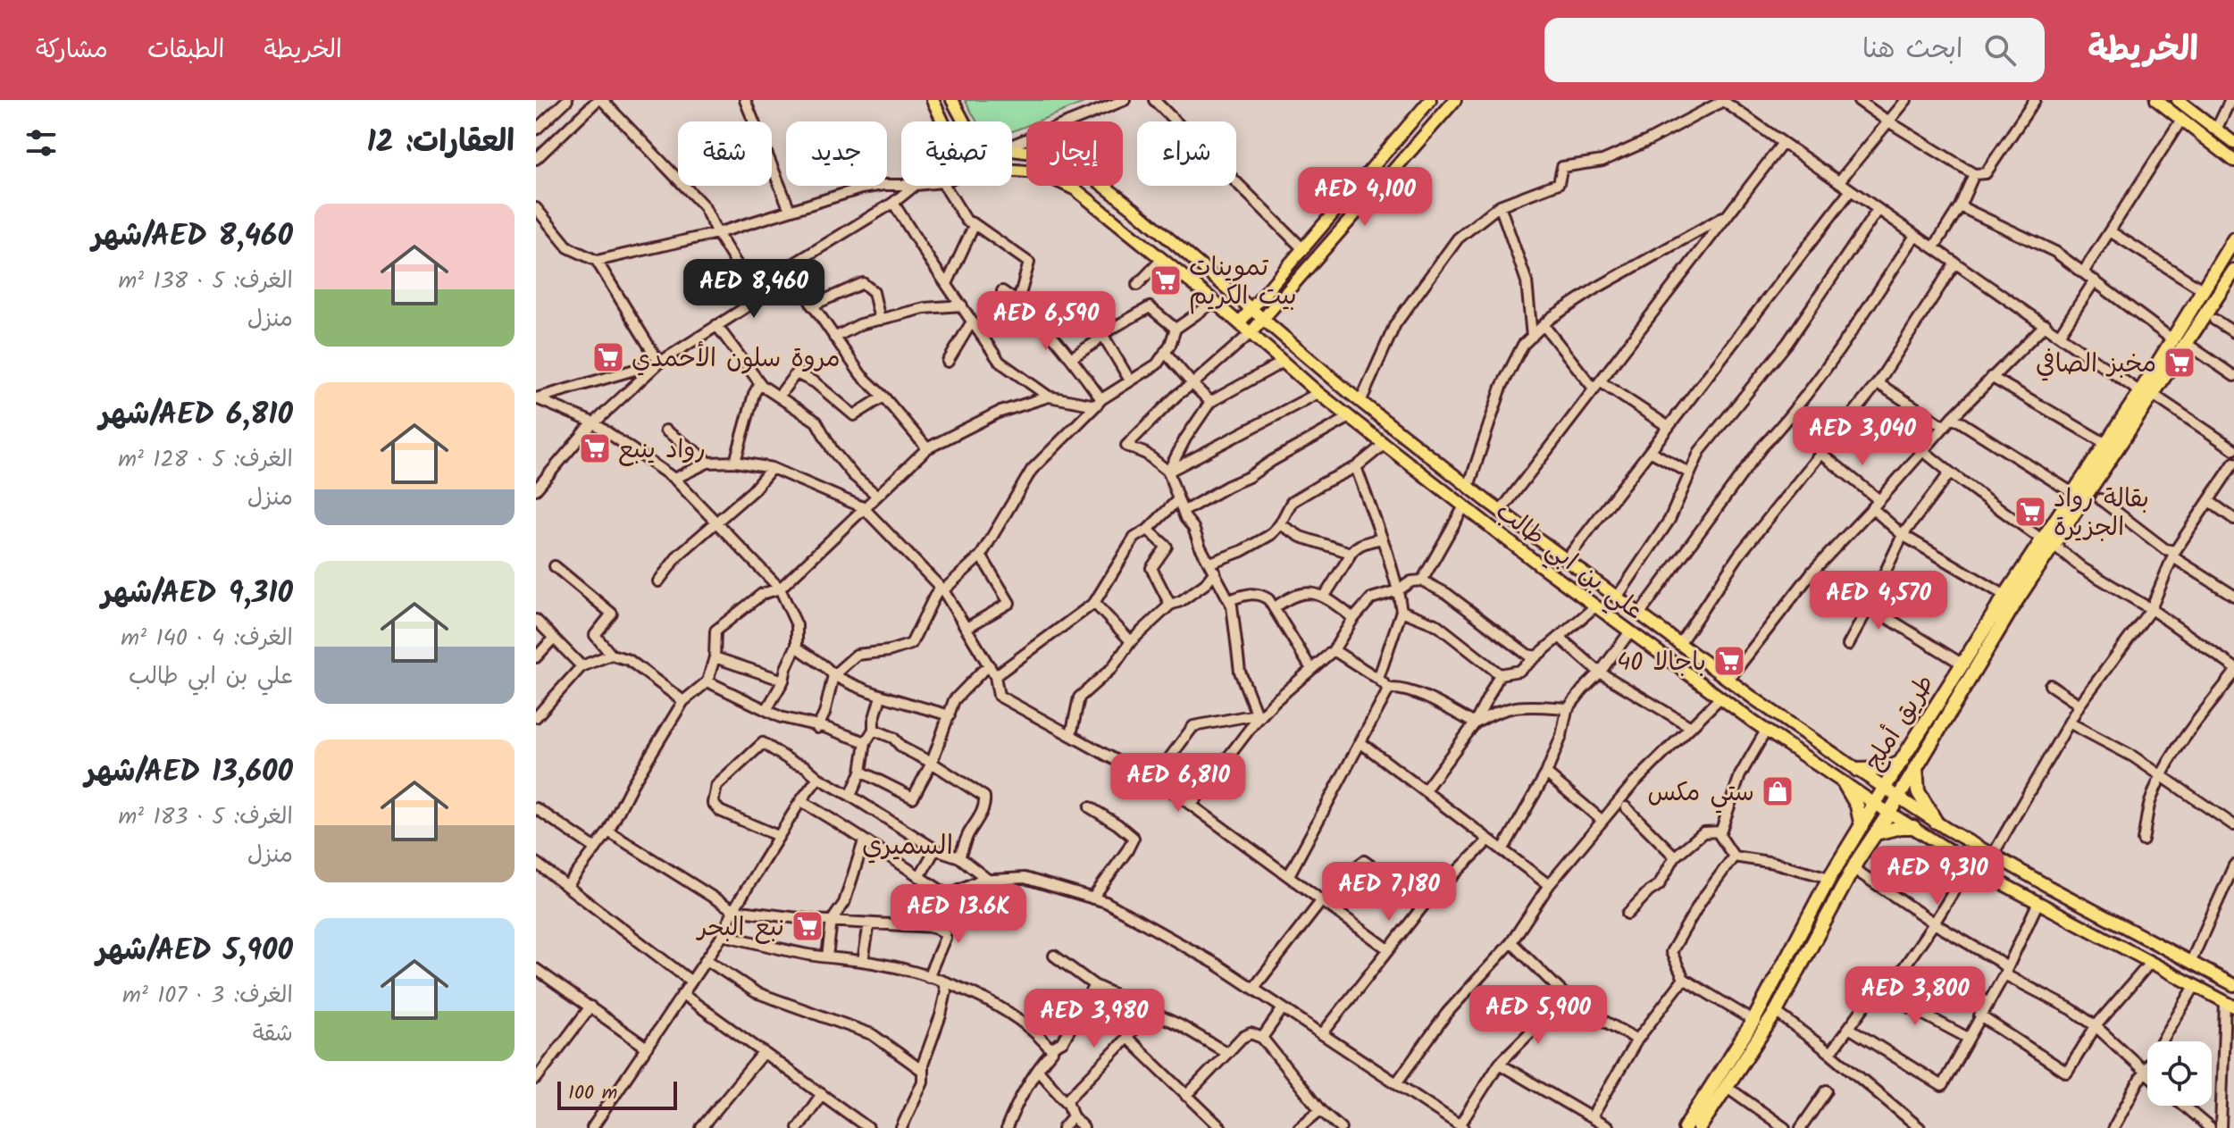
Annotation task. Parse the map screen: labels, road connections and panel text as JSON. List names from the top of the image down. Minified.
{"streets":{"highway":["طريق أملج"],"main road":["علي بن ابي طالب"]},"crossings":[["علي بن ابي طالب","طريق أملج"]],"districts":["السميري"],"places":{"supermarket":["تموينات بيت الكريم","مروة سلون الأحمدي","مخبز الصافي","رواد ينبع","بقالة رواد الجزيرة","باجالا 40","نبع البحر"],"shop":["ستي مكس"]},"scale_bar":"100 m","page":{"header":"الخريطة","search":"ابحث هنا","nav":["الخريطة","الطبقات","مشاركة"],"heading":"العقارات: 12","chip":["شراء","إيجار","تصفية","جديد","شقة"],"price":["AED 4,100","AED 8,460","AED 6,590","AED 3,040","AED 4,570","AED 6,810","AED 9,310","AED 7,180","AED 13.6K","AED 3,800","AED 5,900","AED 3,980"],"list":[{"name":"AED 8,460/شهر","note":"الغرف: 5 · 138 m² · منزل"},{"name":"AED 6,810/شهر","note":"الغرف: 5 · 128 m² · منزل"},{"name":"AED 9,310/شهر","note":"الغرف: 4 · 140 m² · علي بن ابي طالب"},{"name":"AED 13,600/شهر","note":"الغرف: 5 · 183 m² · منزل"},{"name":"AED 5,900/شهر","note":"الغرف: 3 · 107 m² · شقة"}],"scale":"100 m"}}
